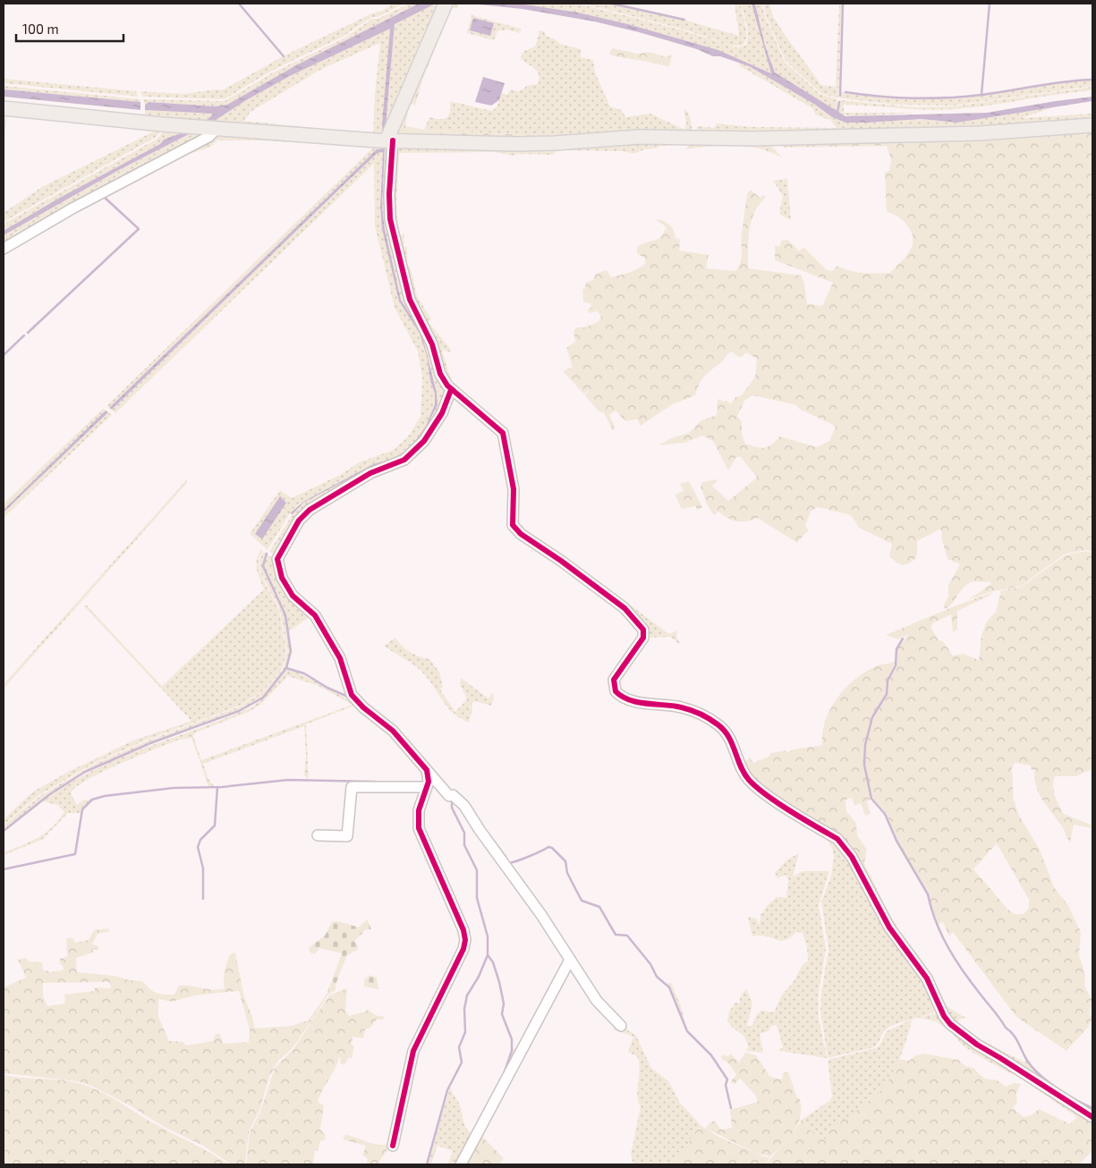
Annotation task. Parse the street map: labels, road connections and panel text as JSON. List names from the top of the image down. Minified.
{"scale_bar":"100 m"}
